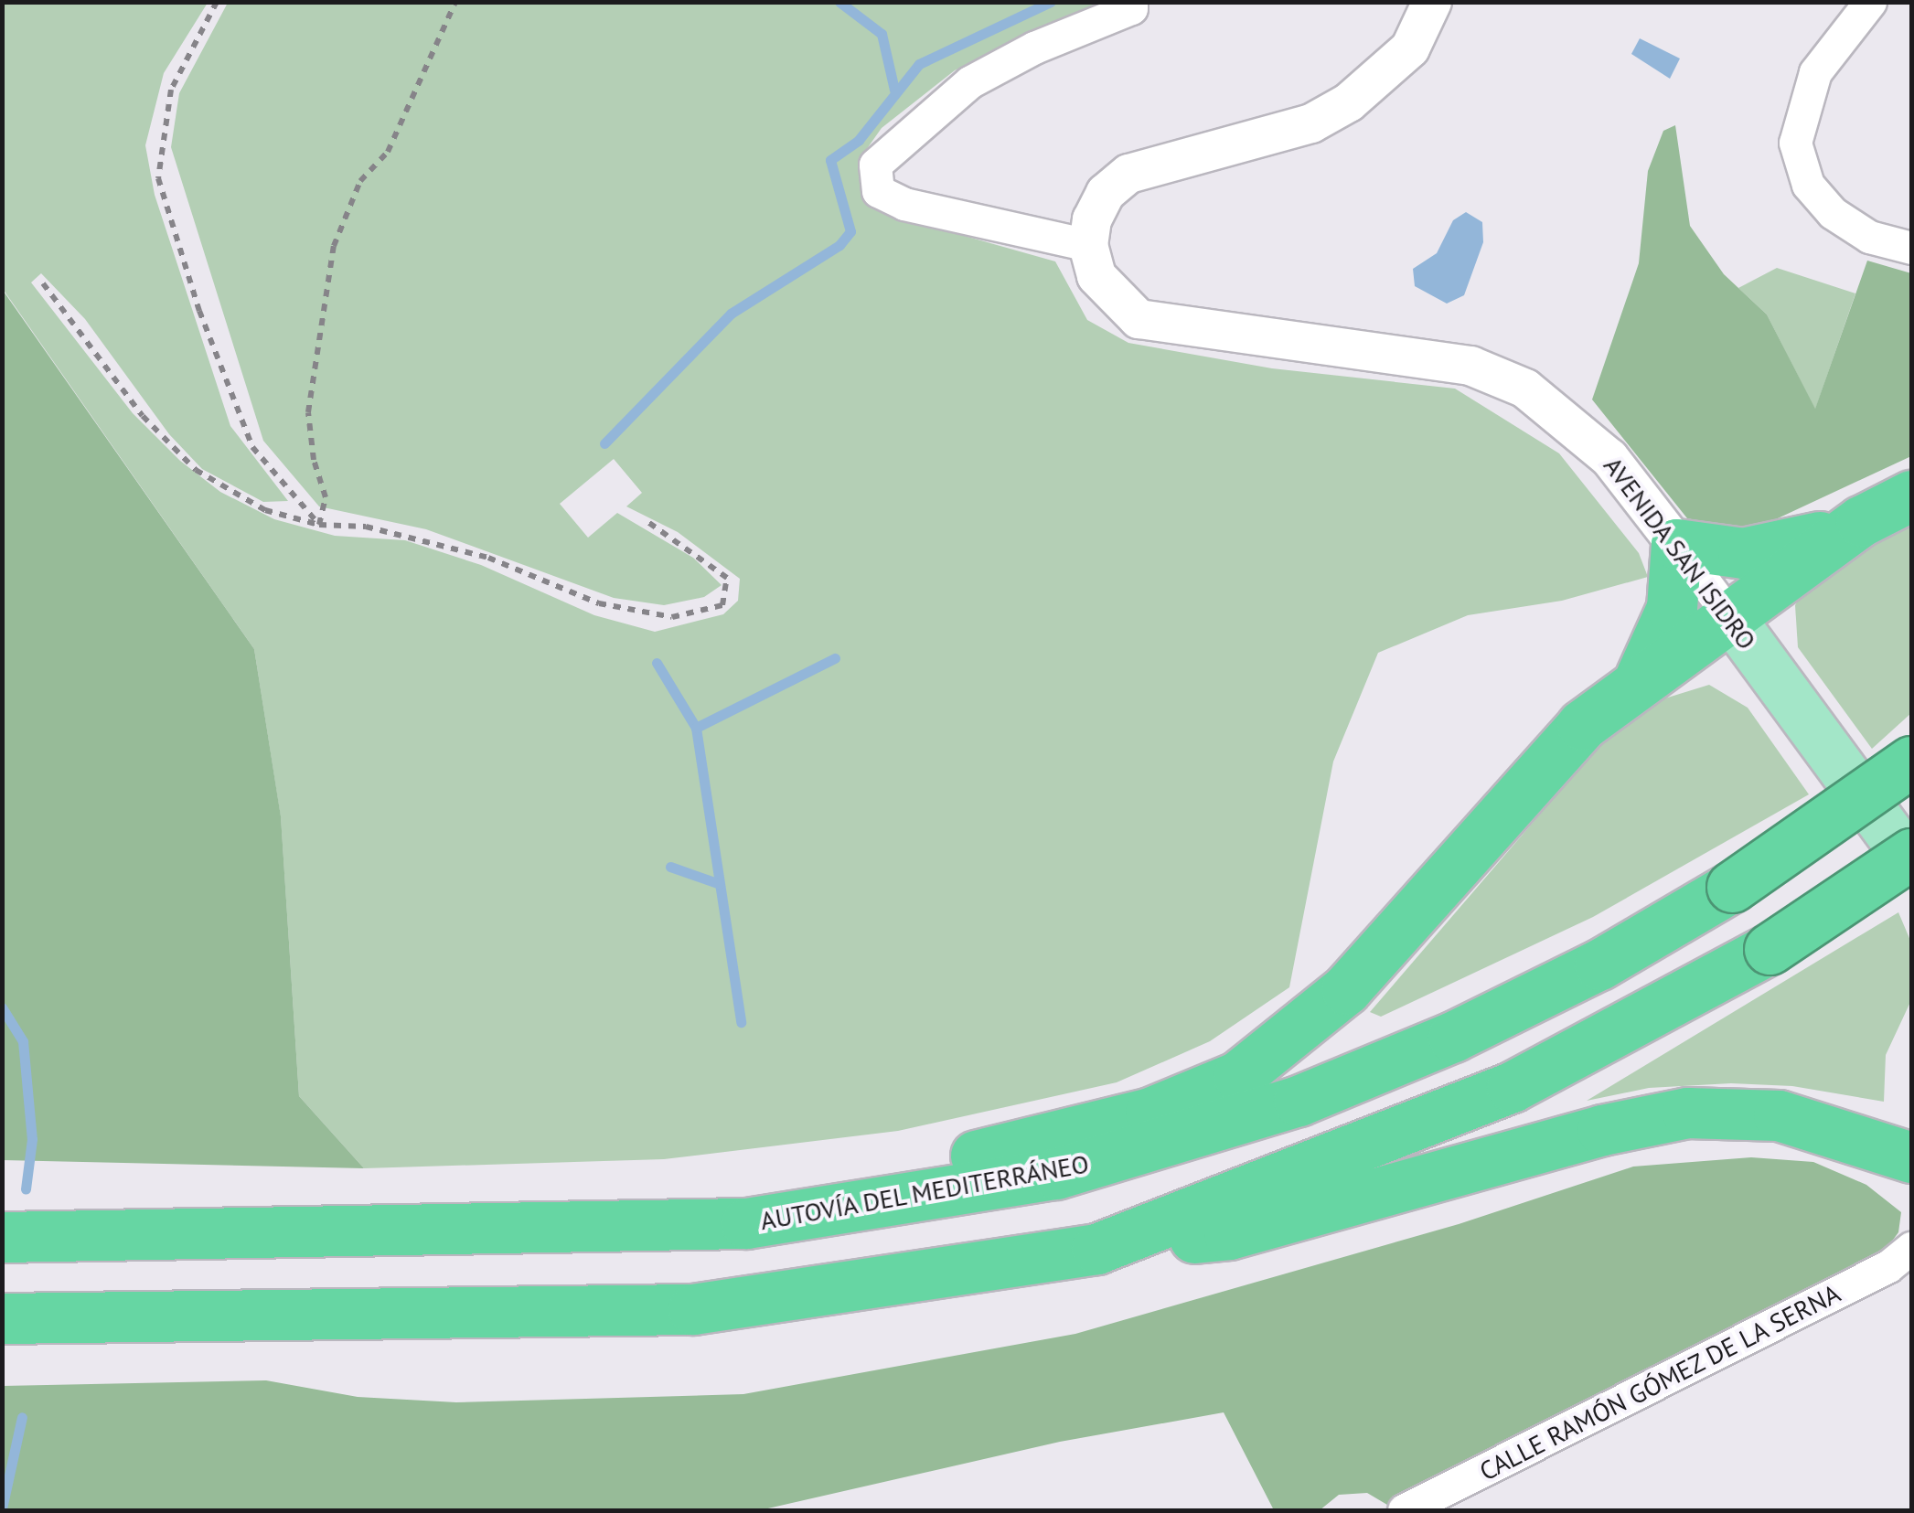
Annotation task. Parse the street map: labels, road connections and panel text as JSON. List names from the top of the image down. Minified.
{"streets":{"highway":["AUTOVÍA DEL MEDITERRÁNEO"],"main road":["AVENIDA SAN ISIDRO"],"street":["CALLE RAMÓN GÓMEZ DE LA SERNA"]}}
